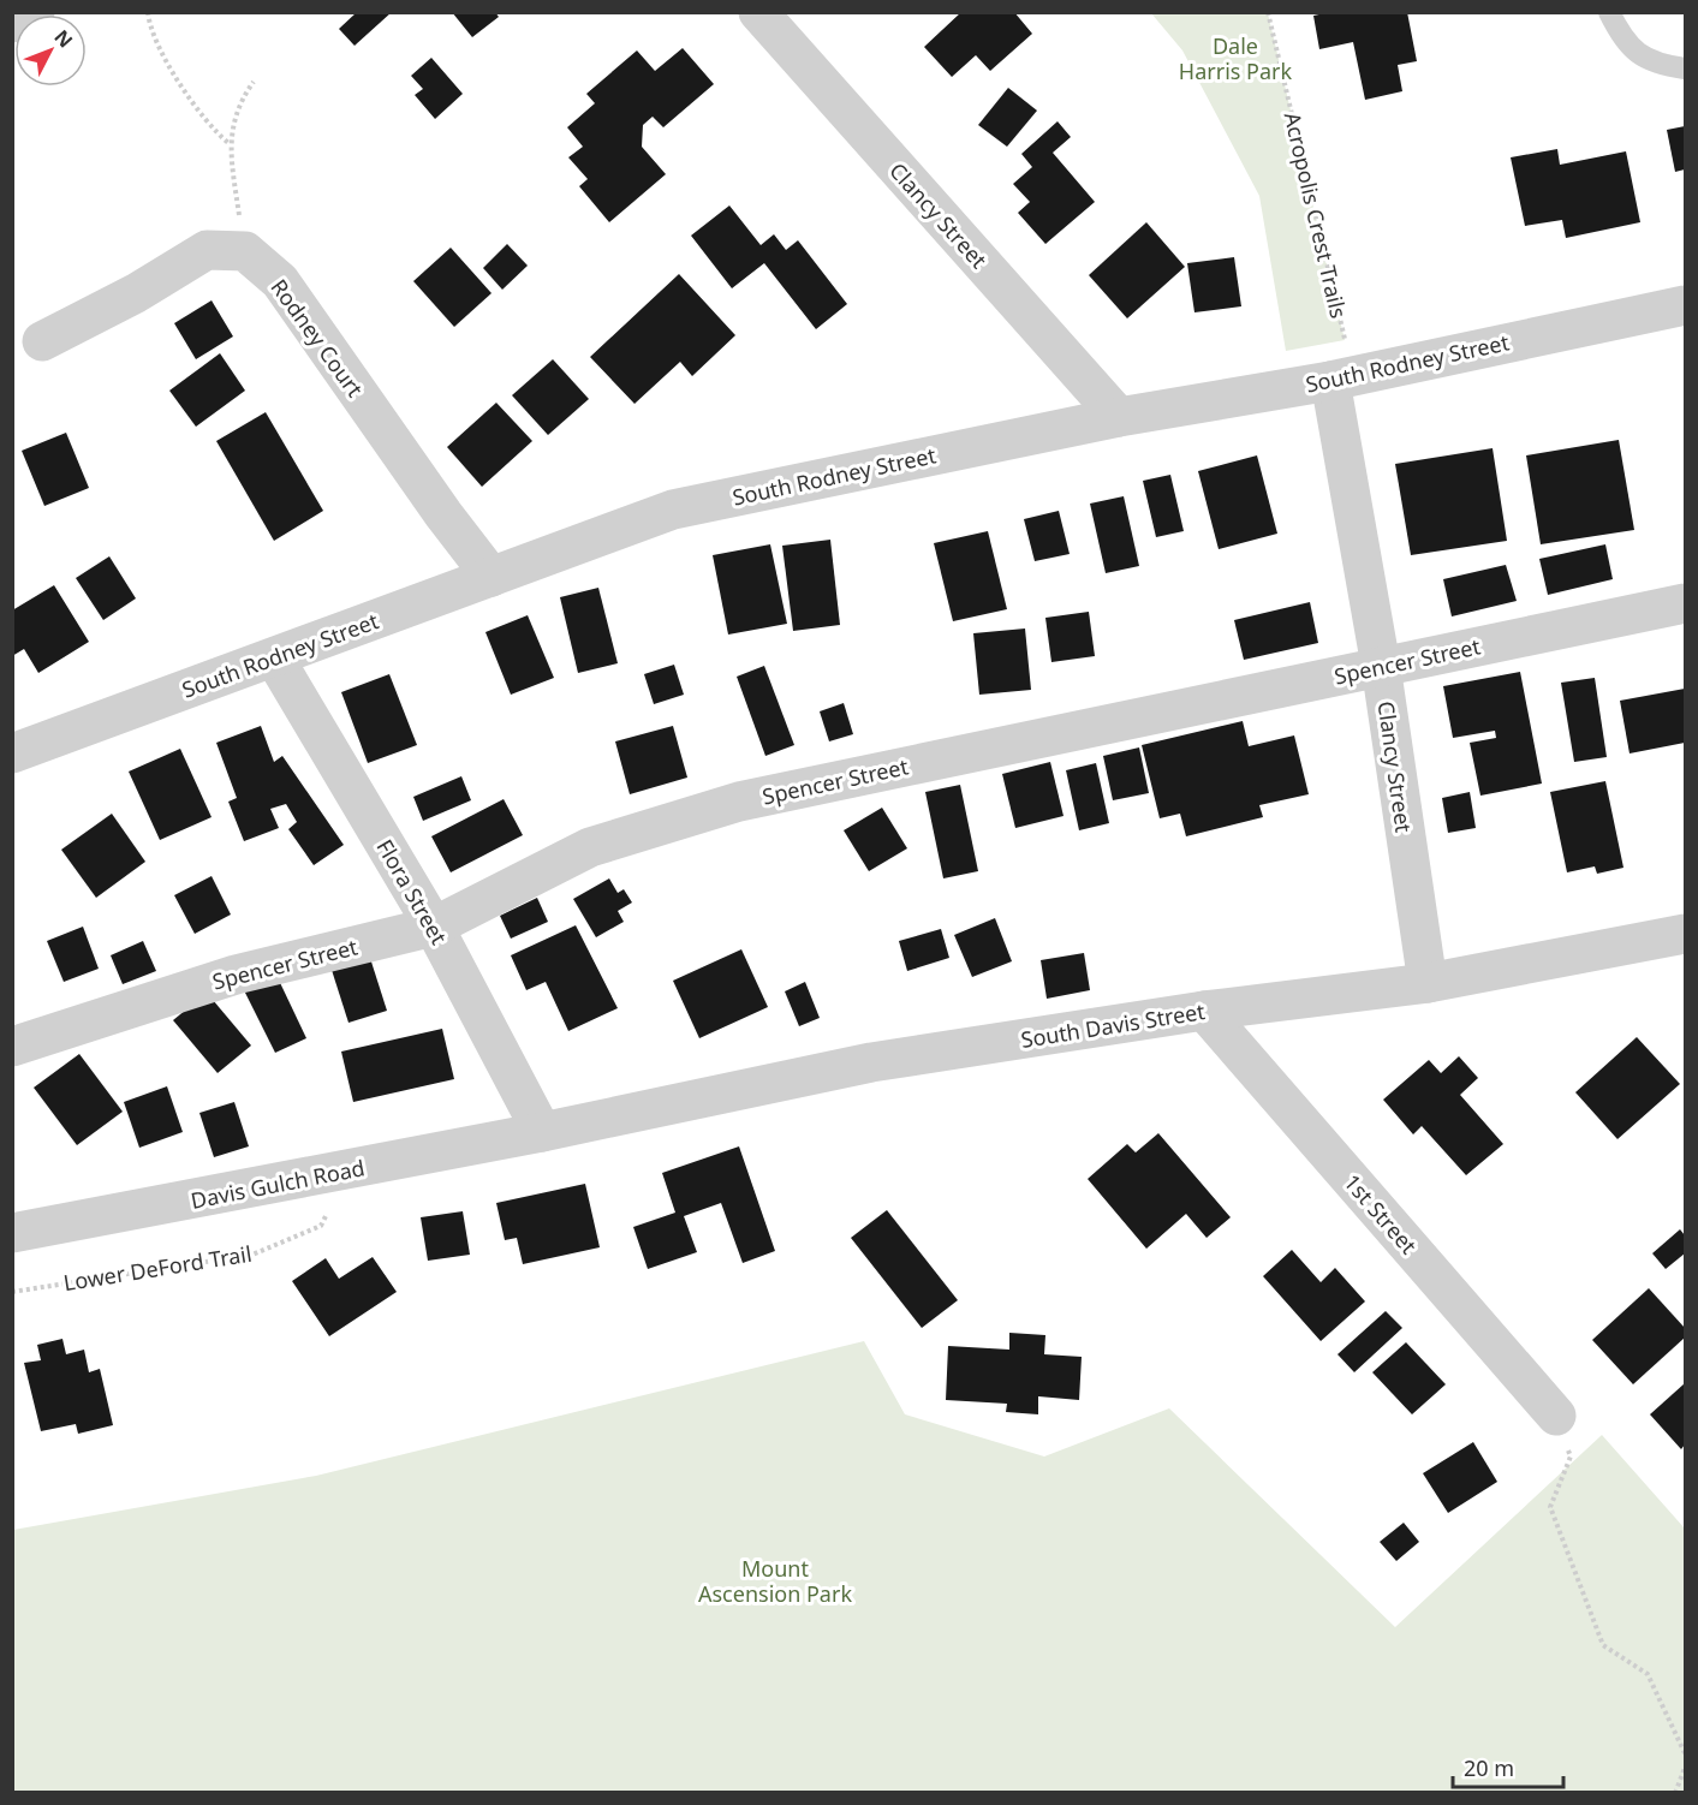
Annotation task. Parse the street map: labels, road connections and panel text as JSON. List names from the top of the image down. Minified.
{"streets":{"street":["Clancy Street","Rodney Court","South Rodney Street","Spencer Street","Flora Street","South Davis Street","Davis Gulch Road","1st Street"],"path":["Acropolis Crest Trails","Lower DeFord Trail"]},"crossings":[["Clancy Street","Acropolis Crest Trails"],["Clancy Street","South Rodney Street"],["Clancy Street","Spencer Street"],["Clancy Street","South Davis Street"],["Acropolis Crest Trails","South Rodney Street"],["Rodney Court","South Rodney Street"],["South Rodney Street","Flora Street"],["Spencer Street","Flora Street"],["Flora Street","South Davis Street"],["Flora Street","Davis Gulch Road"],["South Davis Street","Davis Gulch Road"],["South Davis Street","1st Street"],["Davis Gulch Road","Lower DeFord Trail"]],"parks":["Dale Harris Park","Mount Ascension Park"],"scale_bar":"20 m","north":"top right"}
